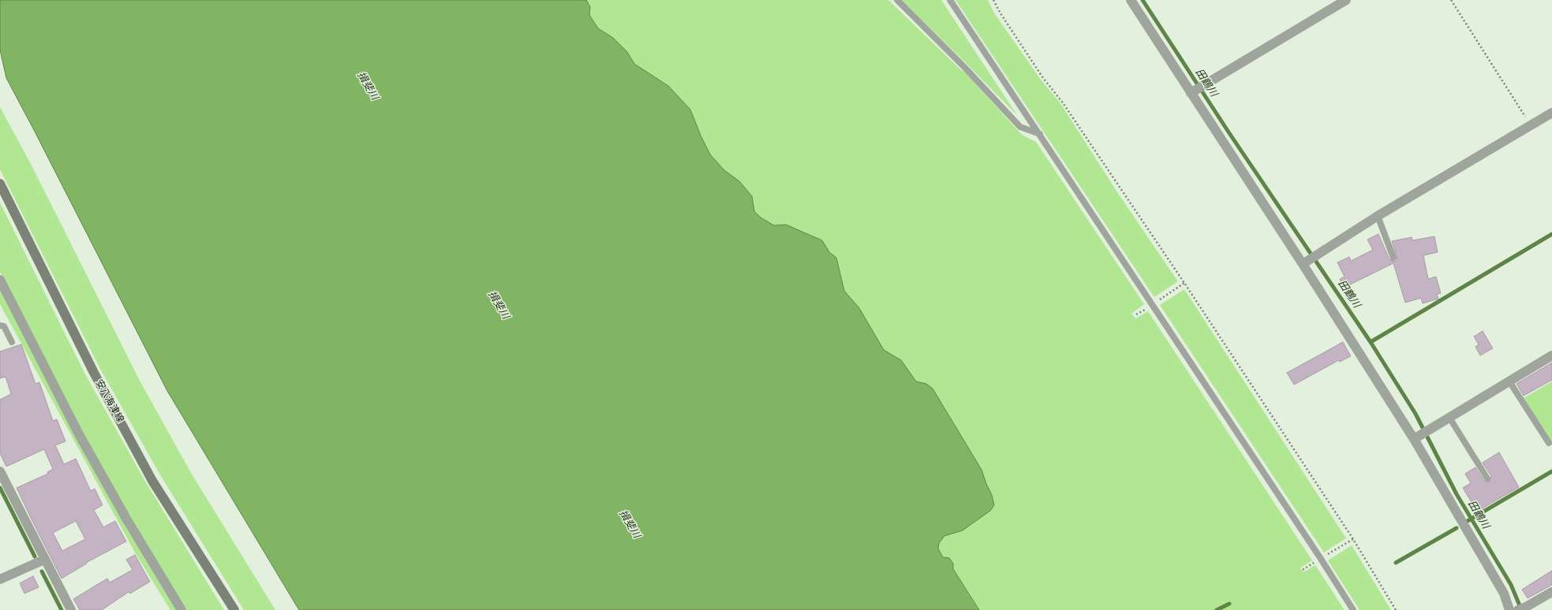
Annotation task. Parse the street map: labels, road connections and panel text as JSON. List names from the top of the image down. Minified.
{"streets":{"main road":["安八海津線"]},"water":["田鶴川","揖斐川"]}
